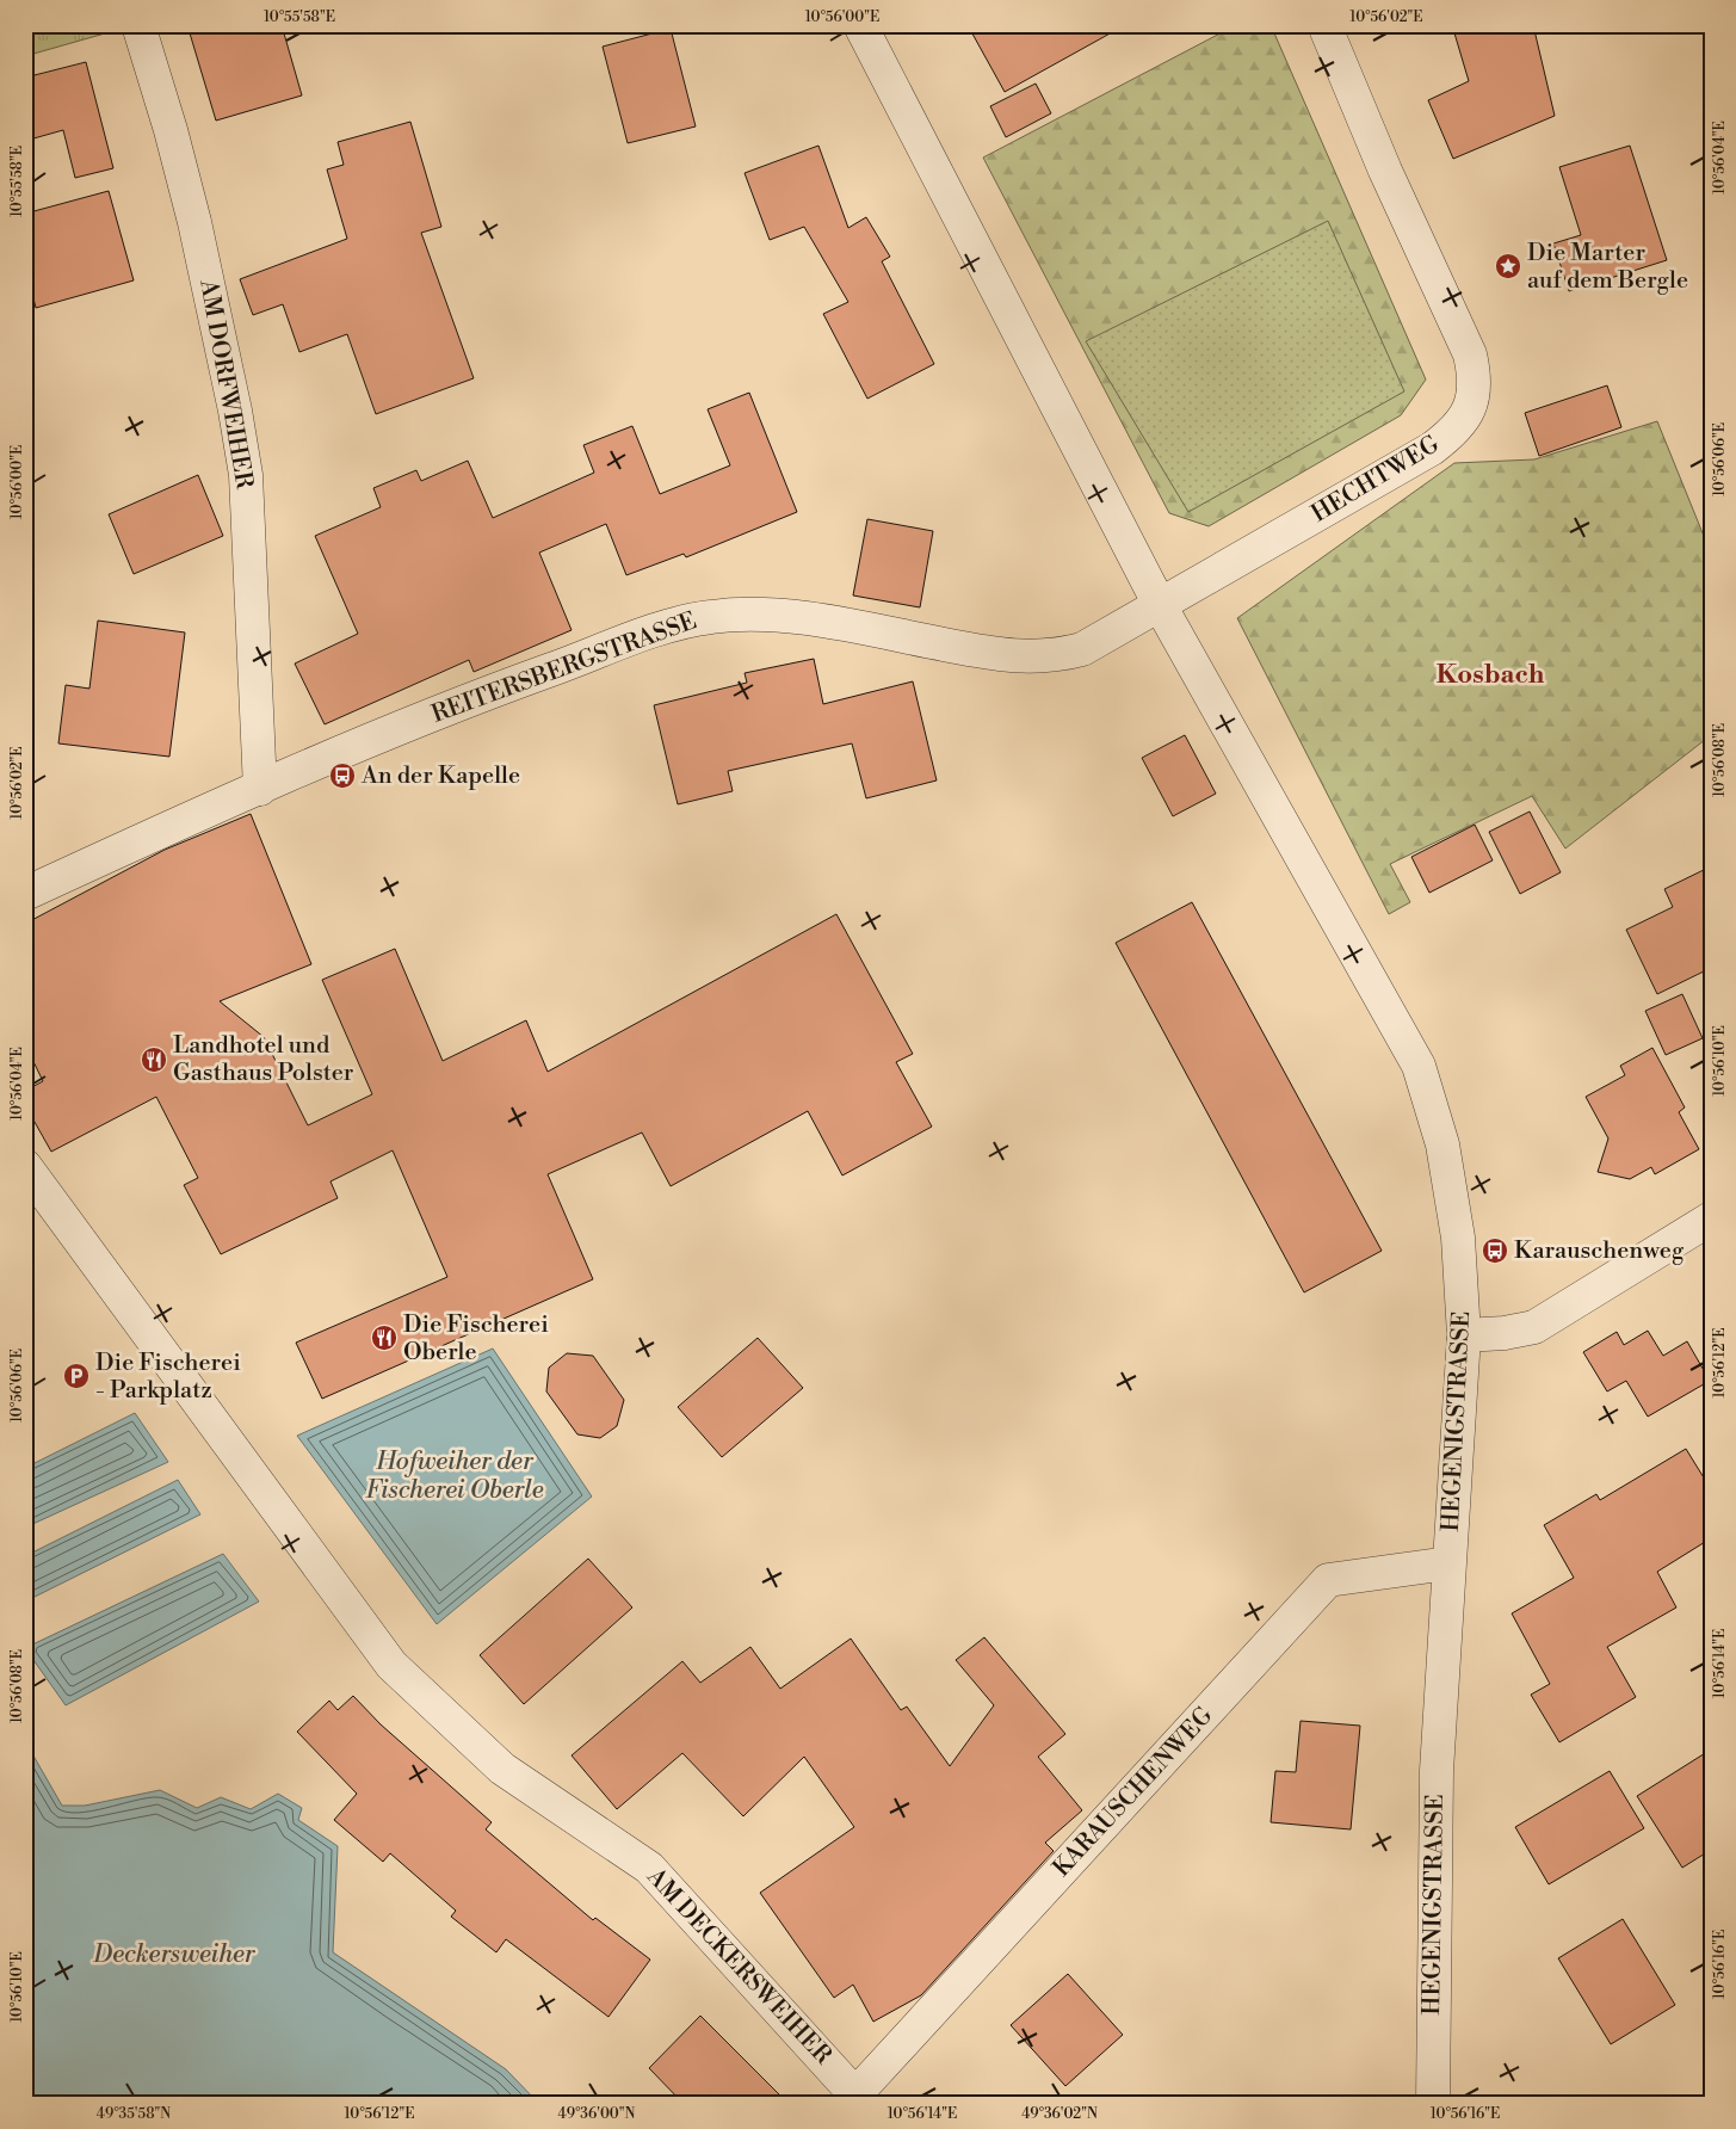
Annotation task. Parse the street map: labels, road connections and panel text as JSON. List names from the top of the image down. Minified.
{"streets":{"street":["AM DORFWEIHER","HECHTWEG","REITERSBERGSTRASSE","HEGENIGSTRASSE","KARAUSCHENWEG","AM DECKERSWEIHER"]},"crossings":[["AM DORFWEIHER","REITERSBERGSTRASSE"],["HECHTWEG","REITERSBERGSTRASSE"],["HECHTWEG","HEGENIGSTRASSE"],["REITERSBERGSTRASSE","HEGENIGSTRASSE"],["HEGENIGSTRASSE","KARAUSCHENWEG"],["KARAUSCHENWEG","AM DECKERSWEIHER"]],"districts":["Kosbach"],"water":["Hofweiher der Fischerei Oberle","Deckersweiher"],"places":{"place":["Die Marter auf dem Bergle"],"bus stop":["An der Kapelle","Karauschenweg"],"restaurant":["Landhotel und Gasthaus Polster","Die Fischerei Oberle"],"parking":["Die Fischerei - Parkplatz"]},"coordinates":["10°55'58\"E","10°56'00\"E","10°56'02\"E","10°56'04\"E","10°56'06\"E","10°56'08\"E","10°56'10\"E","10°56'12\"E","10°56'14\"E","10°56'16\"E","49°35'58\"N","49°36'00\"N","49°36'02\"N"]}
